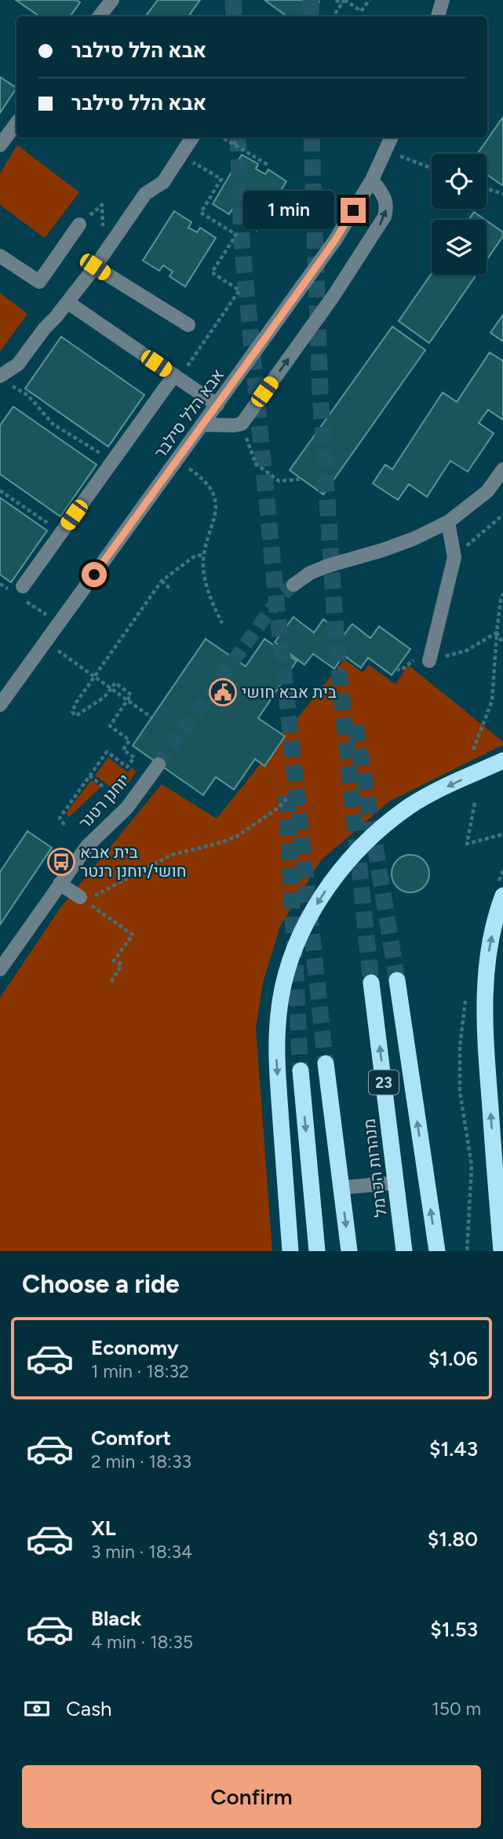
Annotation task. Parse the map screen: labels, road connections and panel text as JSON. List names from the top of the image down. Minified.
{"streets":{"highway":["23","מנהרות הכרמל"],"street":["אבא הלל סילבר","יוחנן רטנר"]},"places":{"public building":["בית אבא חושי"],"bus stop":["בית אבא חושי/יוחנן רנטר"]},"page":{"banner":["אבא הלל סילבר","אבא הלל סילבר"],"bubble":"1 min","heading":"Choose a ride","list":[{"name":"Economy","note":"1 min · 18:32","value":"$1.06"},{"name":"Comfort","note":"2 min · 18:33","value":"$1.43"},{"name":"XL","note":"3 min · 18:34","value":"$1.80"},{"name":"Black","note":"4 min · 18:35","value":"$1.53"}],"pay":["Cash","150 m"],"buttons":"Confirm"}}
